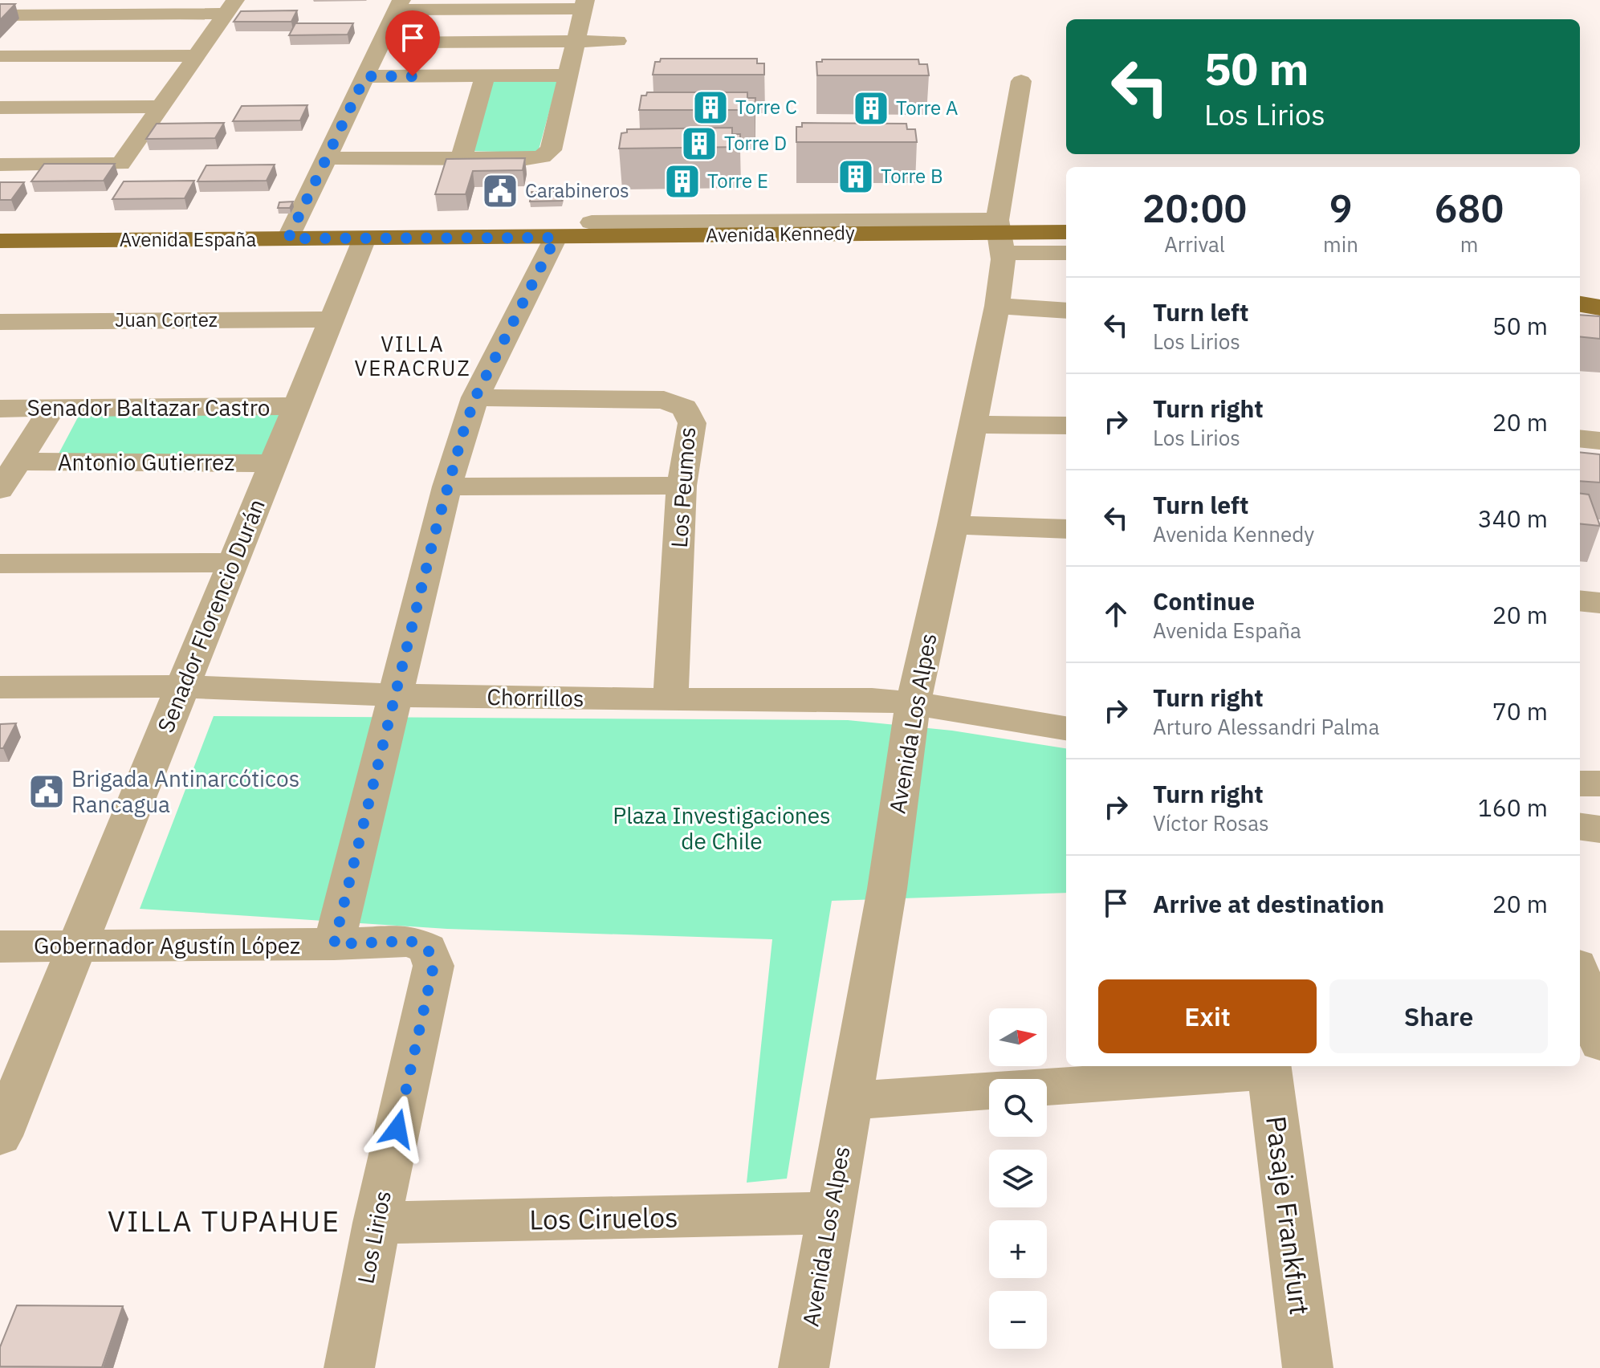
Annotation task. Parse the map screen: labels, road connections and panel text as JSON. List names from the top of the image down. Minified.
{"streets":{"main road":["Avenida Kennedy","Avenida España"],"street":["Juan Cortez","Senador Baltazar Castro","Antonio Gutierrez","Los Peumos","Senador Florencio Durán","Chorrillos","Avenida Los Alpes","Gobernador Agustín López","Pasaje Frankfurt","Los Ciruelos","Los Lirios"]},"crossings":[["Avenida Kennedy","Avenida España"],["Avenida Kennedy","Avenida Los Alpes"],["Avenida España","Senador Florencio Durán"],["Juan Cortez","Senador Florencio Durán"],["Senador Baltazar Castro","Senador Florencio Durán"],["Antonio Gutierrez","Senador Florencio Durán"],["Los Peumos","Chorrillos"],["Senador Florencio Durán","Chorrillos"],["Senador Florencio Durán","Gobernador Agustín López"],["Chorrillos","Avenida Los Alpes"],["Avenida Los Alpes","Los Ciruelos"],["Gobernador Agustín López","Los Lirios"],["Los Ciruelos","Los Lirios"]],"districts":["VILLA VERACRUZ","VILLA TUPAHUE"],"parks":["Plaza Investigaciones de Chile"],"places":{"building":["Torre C","Torre A","Torre D","Torre B","Torre E"],"public building":["Carabineros","Brigada Antinarcóticos Rancagua"]},"north":"right","page":{"turn":["50 m","Los Lirios"],"eta":["20:00","Arrival","9","min","680","m"],"list":[{"name":"Turn left","note":"Los Lirios","value":"50 m"},{"name":"Turn right","note":"Los Lirios","value":"20 m"},{"name":"Turn left","note":"Avenida Kennedy","value":"340 m"},{"name":"Continue","note":"Avenida España","value":"20 m"},{"name":"Turn right","note":"Arturo Alessandri Palma","value":"70 m"},{"name":"Turn right","note":"Víctor Rosas","value":"160 m"},{"name":"Arrive at destination","value":"20 m"}],"buttons":["Exit","Share"],"map_buttons":["+","−"]}}
